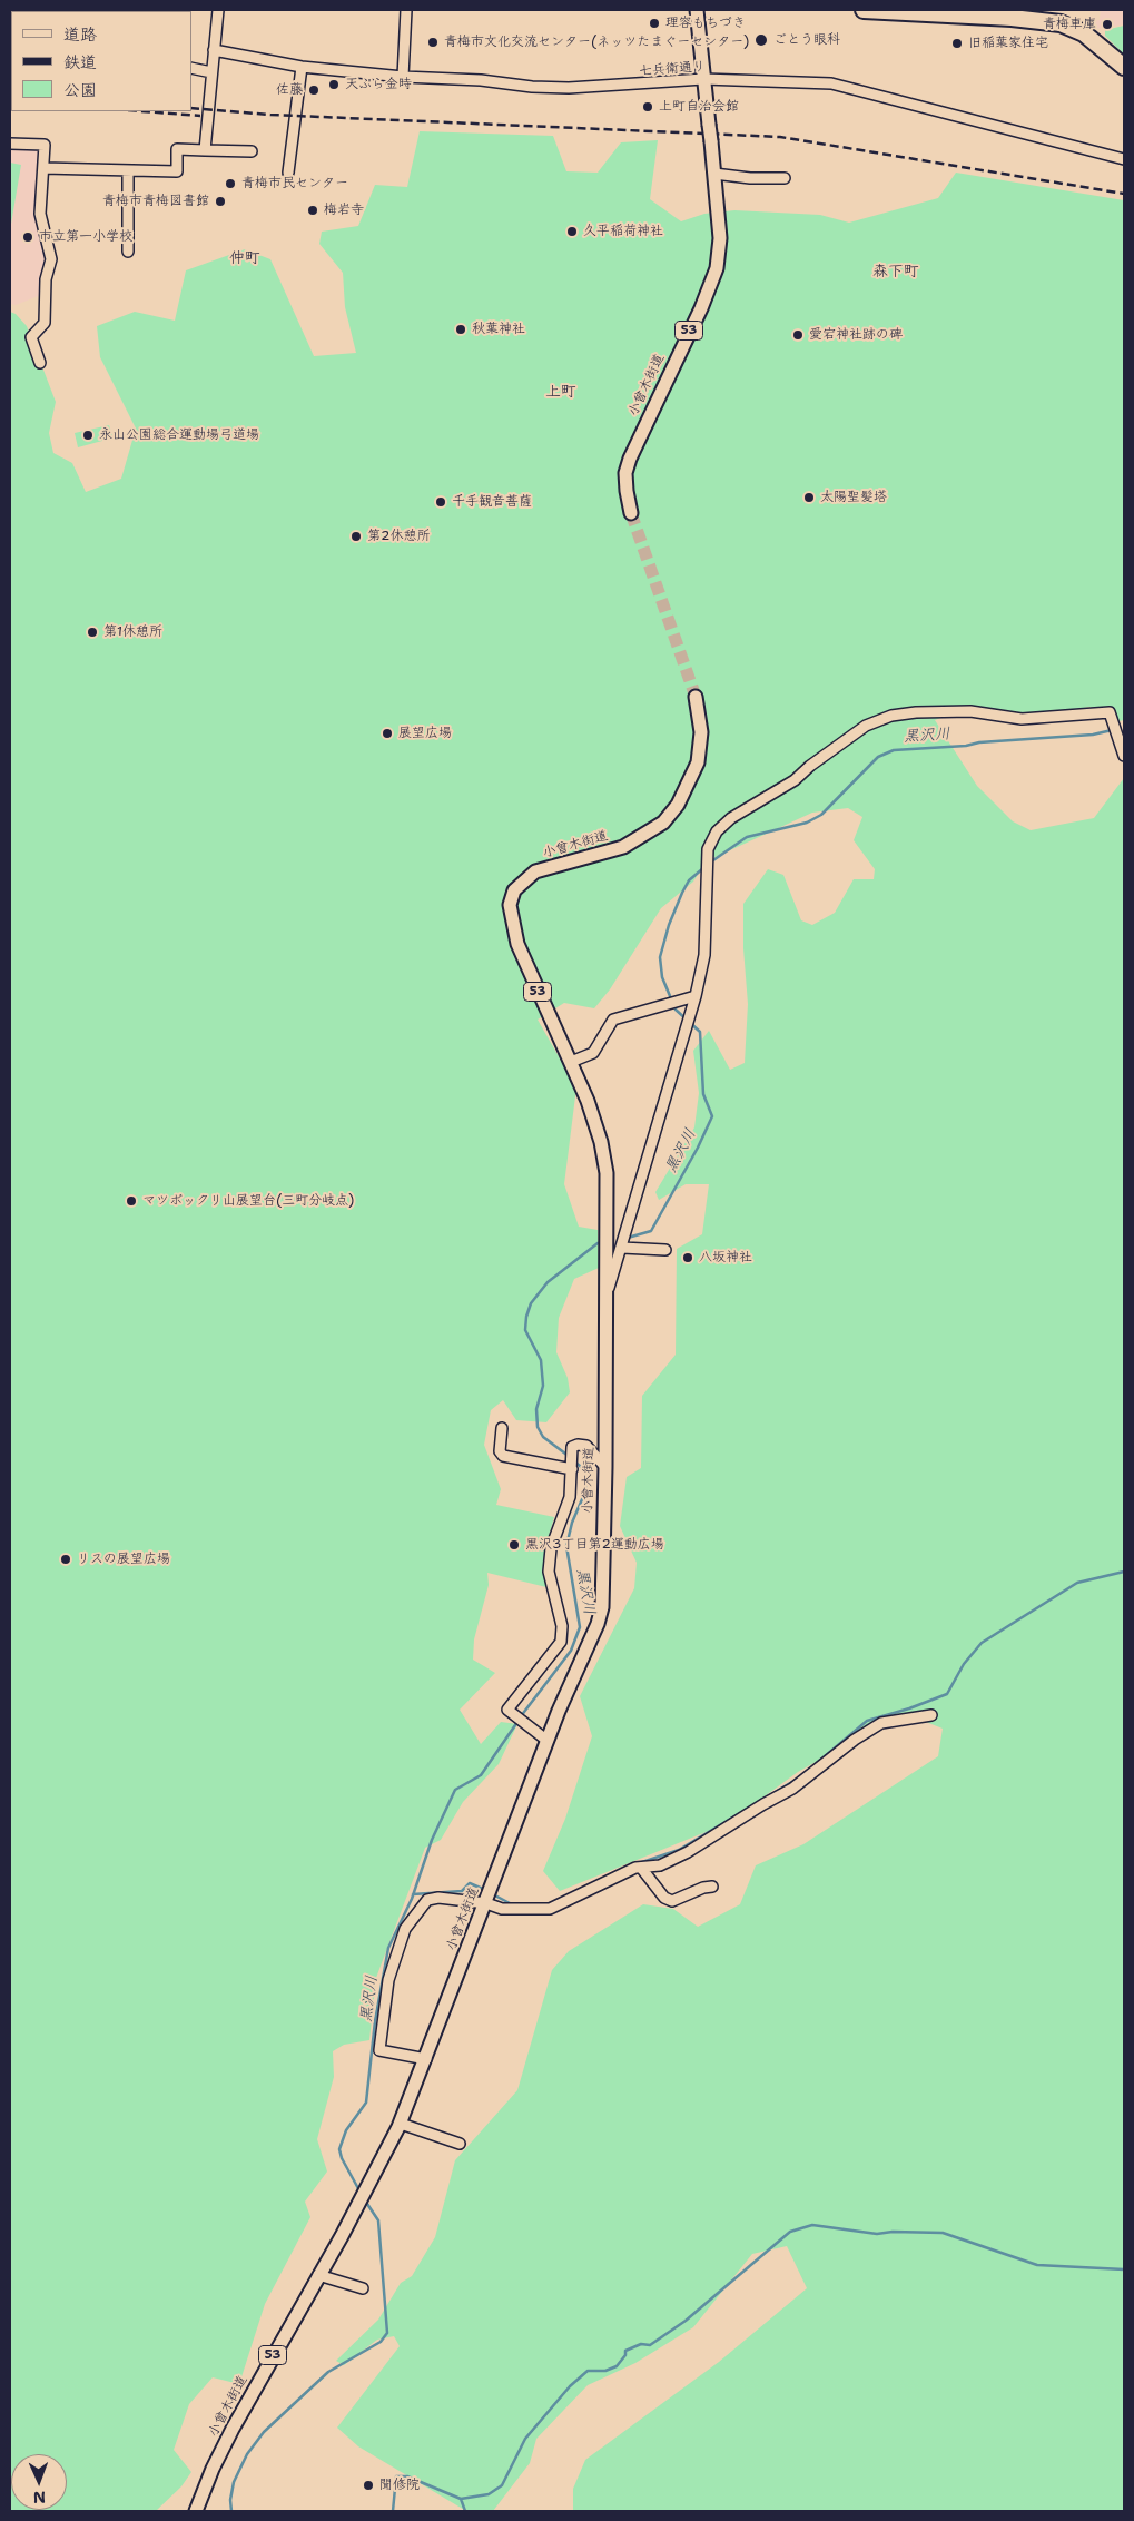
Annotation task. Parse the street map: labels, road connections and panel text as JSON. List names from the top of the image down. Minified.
{"streets":{"main road":["53","小曾木街道"],"street":["七兵衛通り"]},"crossings":[["七兵衛通り","53"],["七兵衛通り","小曾木街道"],["53","小曾木街道"]],"districts":["仲町","森下町","上町"],"water":["黒沢川"],"places":["理容もちづき","青梅車庫","ごとう眼科","青梅市文化交流センター(ネッツたまぐーセンター)","旧稲葉家住宅","天ぷら金時","佐藤","上町自治会館","青梅市民センター","青梅市青梅図書館","梅岩寺","久平稲荷神社","市立第一小学校","秋葉神社","愛宕神社跡の碑","永山公園総合運動場弓道場","太陽聖髪塔","千手観音菩薩","第2休憩所","第1休憩所","展望広場","マツボックリ山展望台(三町分岐点)","八坂神社","黒沢3丁目第2運動広場","リスの展望広場","聞修院"],"legend":["道路","鉄道","公園"],"north":"bottom"}
